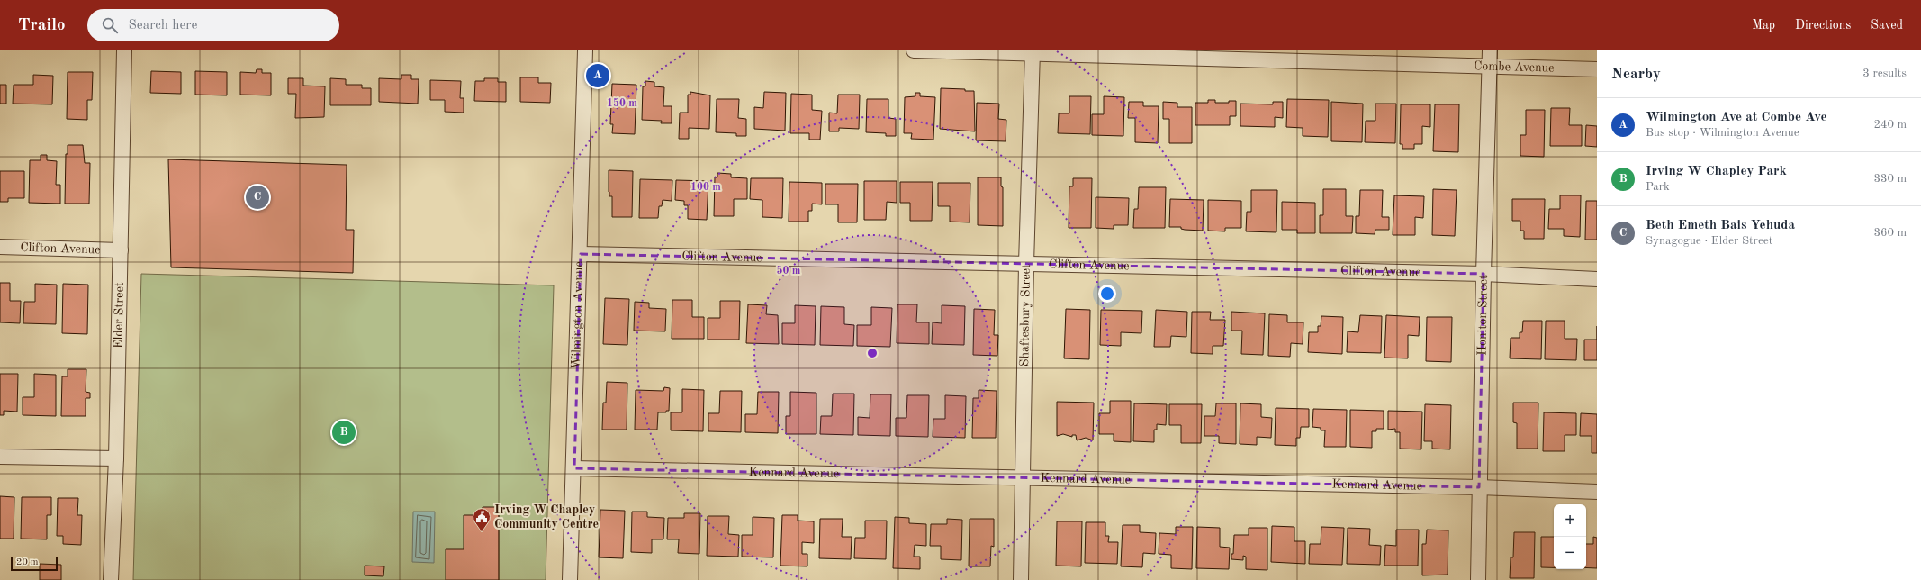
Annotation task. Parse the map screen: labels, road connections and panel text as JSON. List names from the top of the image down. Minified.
{"streets":{"street":["Combe Avenue","Clifton Avenue","Elder Street","Wilmington Avenue","Shaftesbury Street","Honiton Street","Kennard Avenue"]},"crossings":[["Combe Avenue","Shaftesbury Street"],["Combe Avenue","Honiton Street"],["Clifton Avenue","Elder Street"],["Clifton Avenue","Wilmington Avenue"],["Clifton Avenue","Shaftesbury Street"],["Clifton Avenue","Honiton Street"],["Wilmington Avenue","Kennard Avenue"],["Shaftesbury Street","Kennard Avenue"],["Honiton Street","Kennard Avenue"]],"places":{"public building":["Irving W Chapley Community Centre"]},"scale_bar":"20 m","page":{"header":"Trailo","search":"Search here","nav":["Map","Directions","Saved"],"heading":["Nearby","3 results"],"pins":["A","C","B"],"list":[{"mark":"A","name":"Wilmington Ave at Combe Ave","note":"Bus stop · Wilmington Avenue","value":"240 m"},{"mark":"B","name":"Irving W Chapley Park","note":"Park","value":"330 m"},{"mark":"C","name":"Beth Emeth Bais Yehuda","note":"Synagogue · Elder Street","value":"360 m"}],"map_buttons":["+","−"],"scale":"20 m"},"rings":["150 m","100 m","50 m"]}
